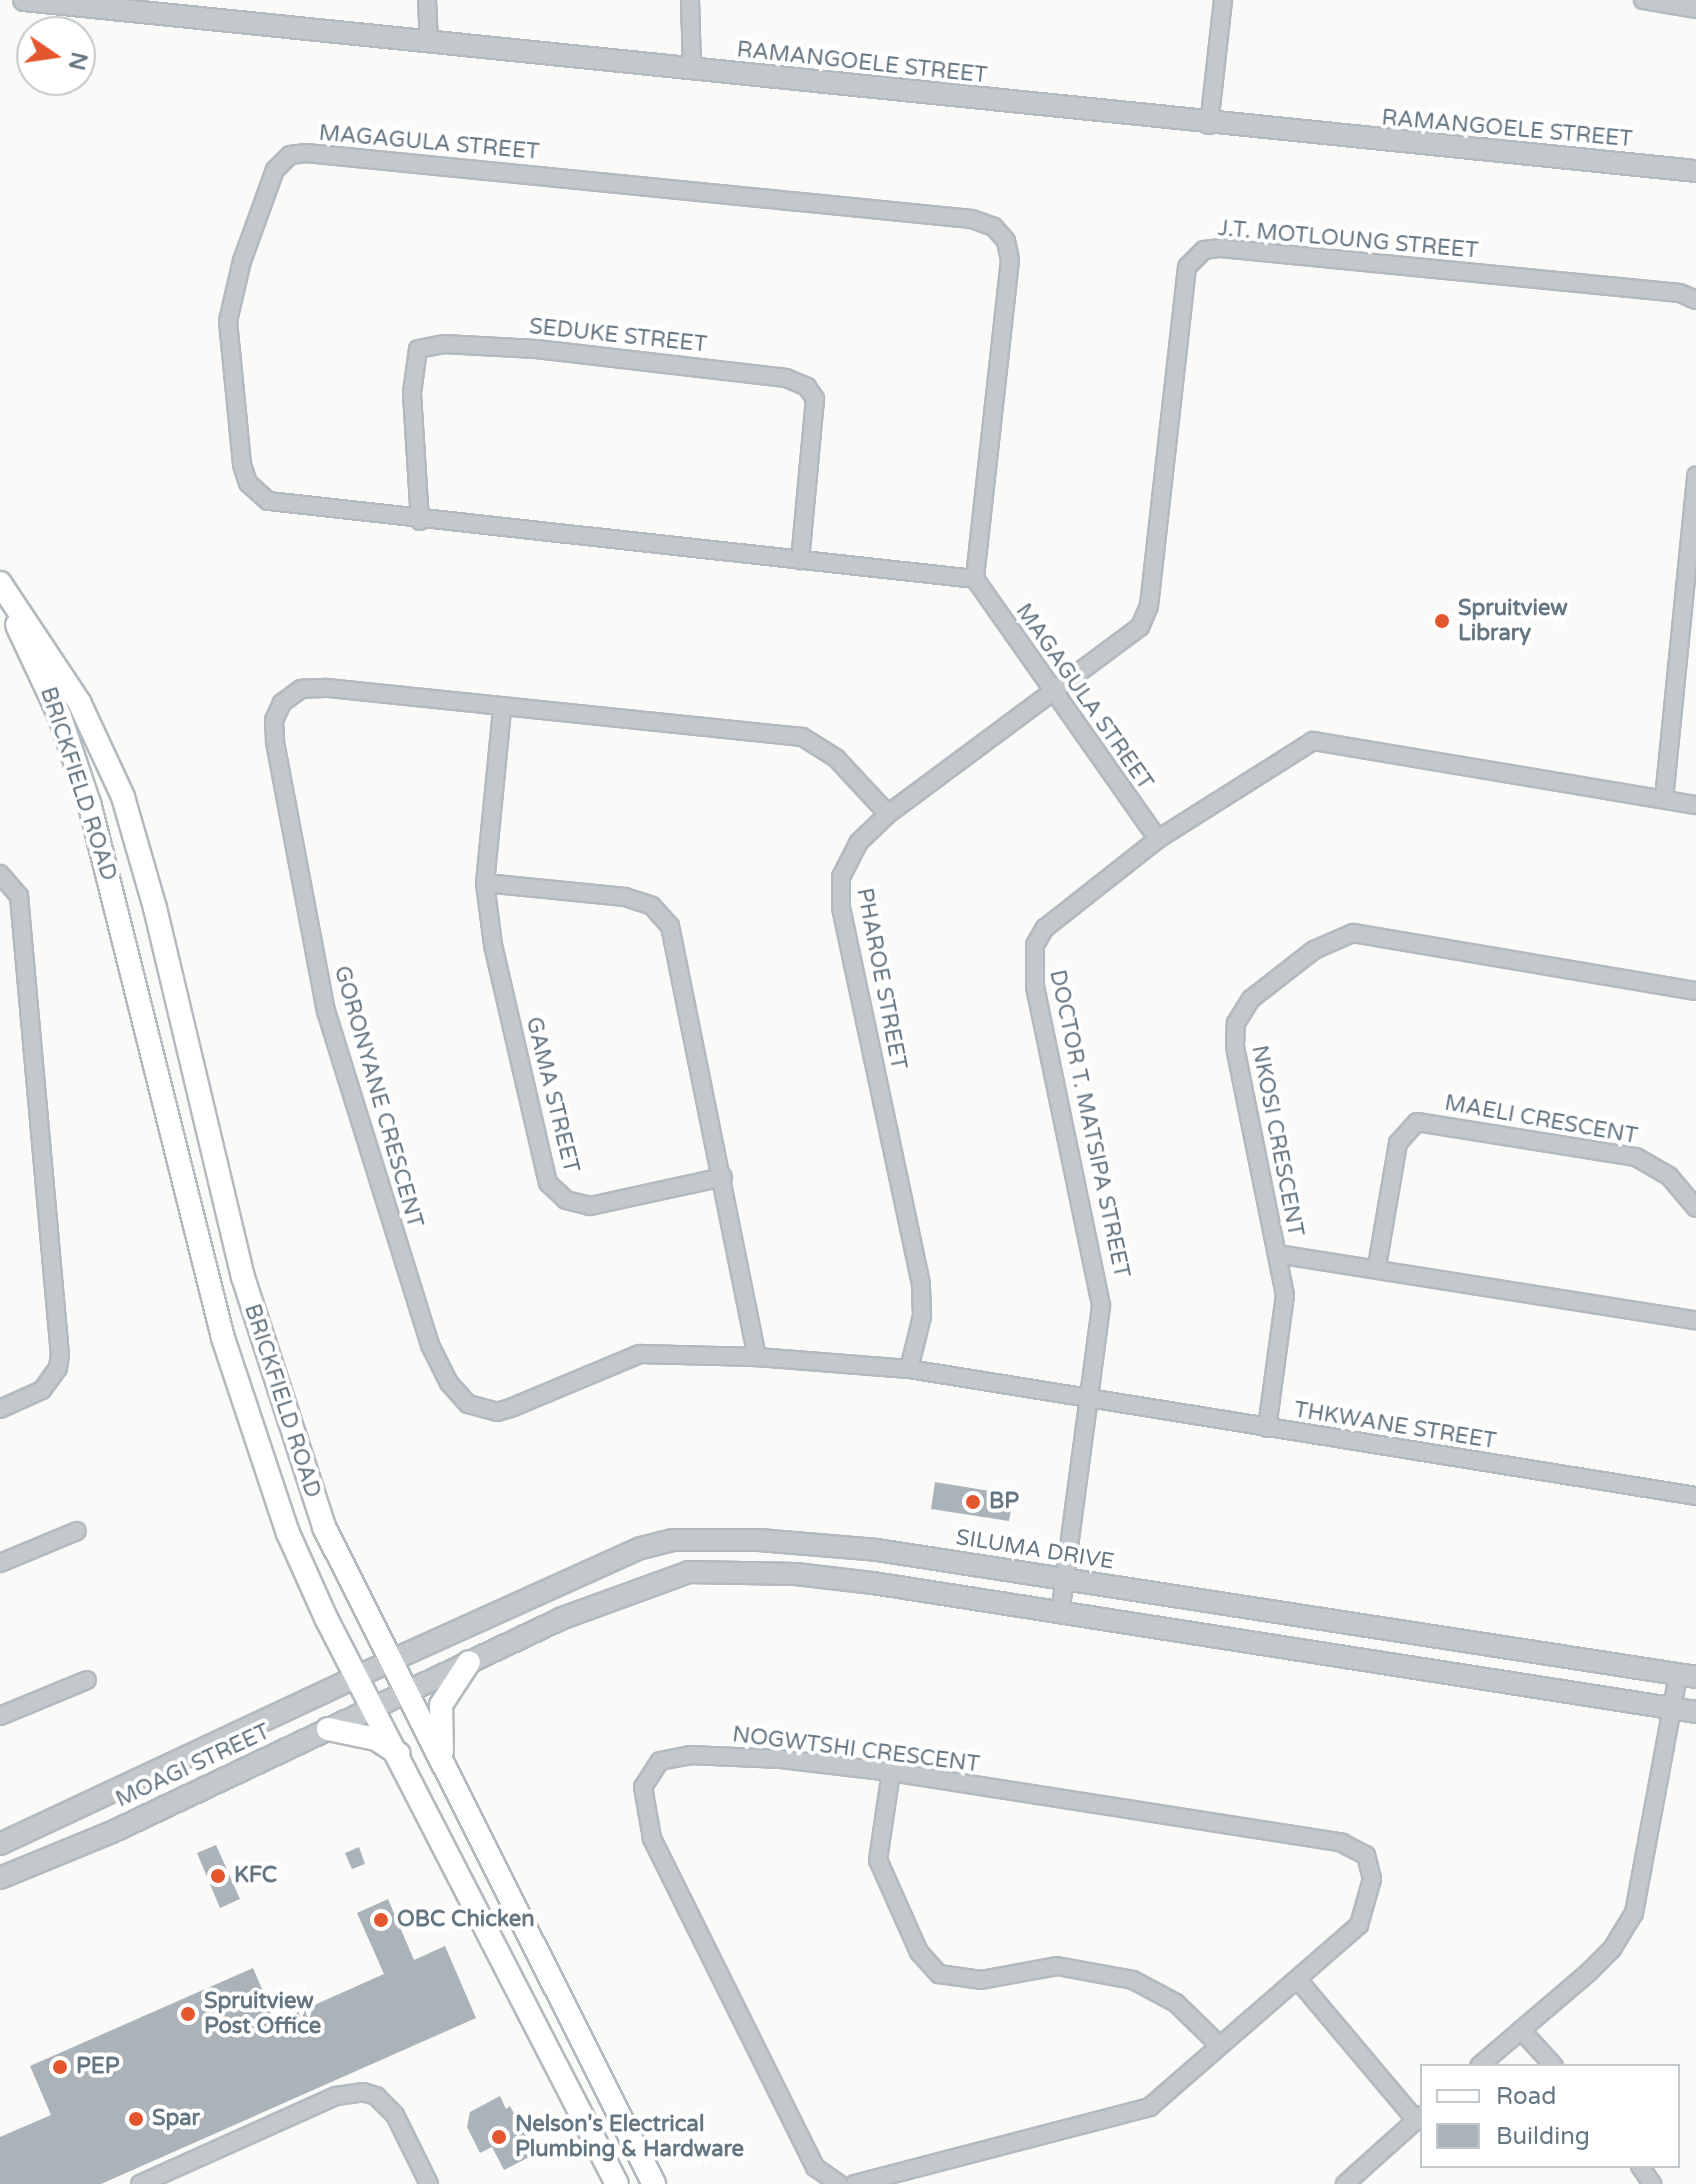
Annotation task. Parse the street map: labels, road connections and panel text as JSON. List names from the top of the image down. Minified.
{"streets":{"main road":["BRICKFIELD ROAD"],"street":["RAMANGOELE STREET","MAGAGULA STREET","J.T. MOTLOUNG STREET","SEDUKE STREET","PHAROE STREET","GAMA STREET","GORONYANE CRESCENT","MAELI CRESCENT","DOCTOR T. MATSIPA STREET","NKOSI CRESCENT","THKWANE STREET","SILUMA DRIVE","NOGWTSHI CRESCENT","MOAGI STREET"]},"crossings":[["MAGAGULA STREET","J.T. MOTLOUNG STREET"],["MAGAGULA STREET","SEDUKE STREET"],["MAGAGULA STREET","PHAROE STREET"],["MAGAGULA STREET","DOCTOR T. MATSIPA STREET"],["J.T. MOTLOUNG STREET","PHAROE STREET"],["BRICKFIELD ROAD","SILUMA DRIVE"],["BRICKFIELD ROAD","MOAGI STREET"],["PHAROE STREET","GORONYANE CRESCENT"],["GAMA STREET","GORONYANE CRESCENT"],["GORONYANE CRESCENT","DOCTOR T. MATSIPA STREET"],["GORONYANE CRESCENT","THKWANE STREET"],["DOCTOR T. MATSIPA STREET","THKWANE STREET"],["DOCTOR T. MATSIPA STREET","SILUMA DRIVE"],["NKOSI CRESCENT","THKWANE STREET"],["SILUMA DRIVE","MOAGI STREET"]],"places":["Spruitview Library","BP","KFC","OBC Chicken","Spruitview Post Office","PEP","Spar","Nelson's Electrical Plumbing & Hardware"],"legend":["Road","Building"],"north":"right"}
